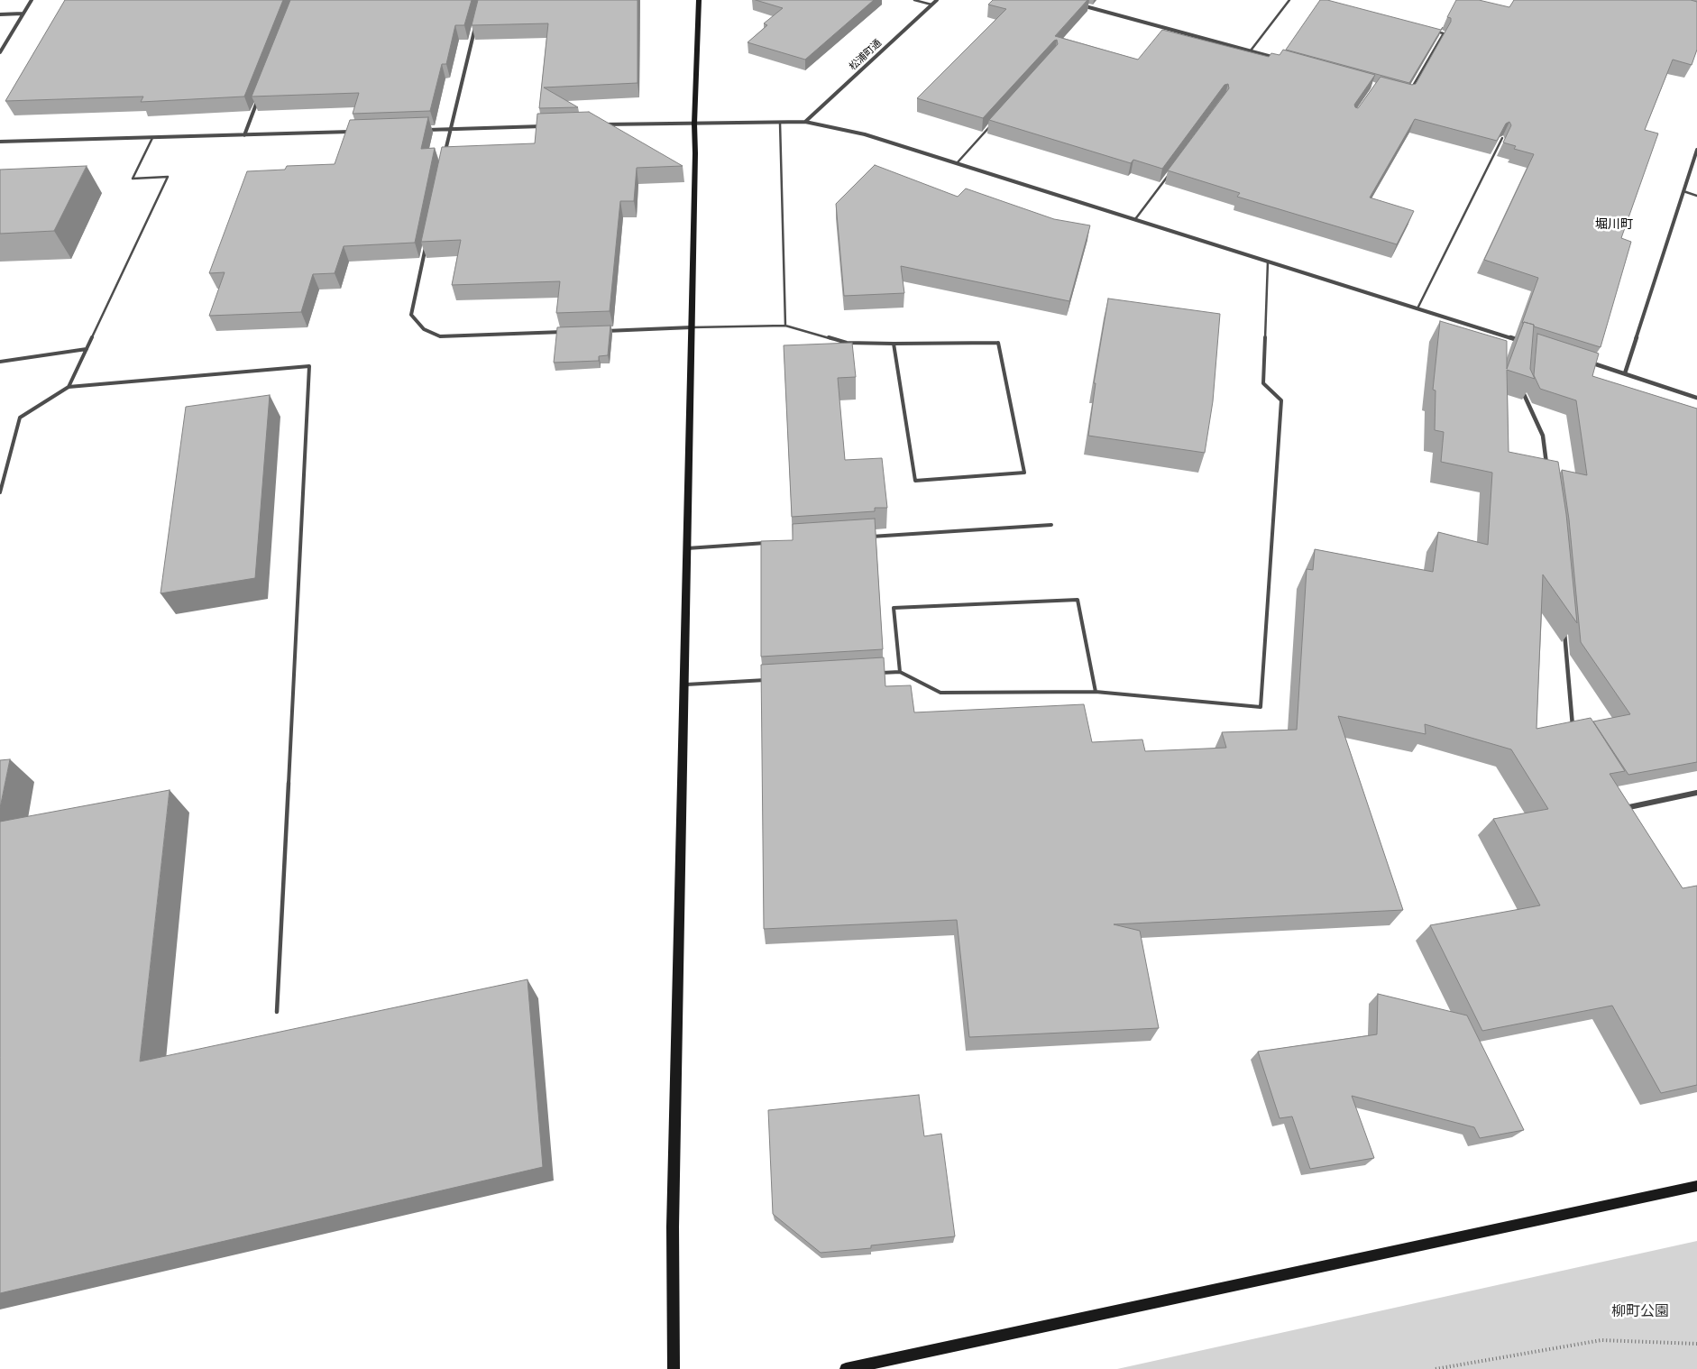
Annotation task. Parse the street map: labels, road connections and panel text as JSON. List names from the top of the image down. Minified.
{"streets":{"street":["松浦町通"]},"districts":["堀川町"],"parks":["柳町公園"]}
